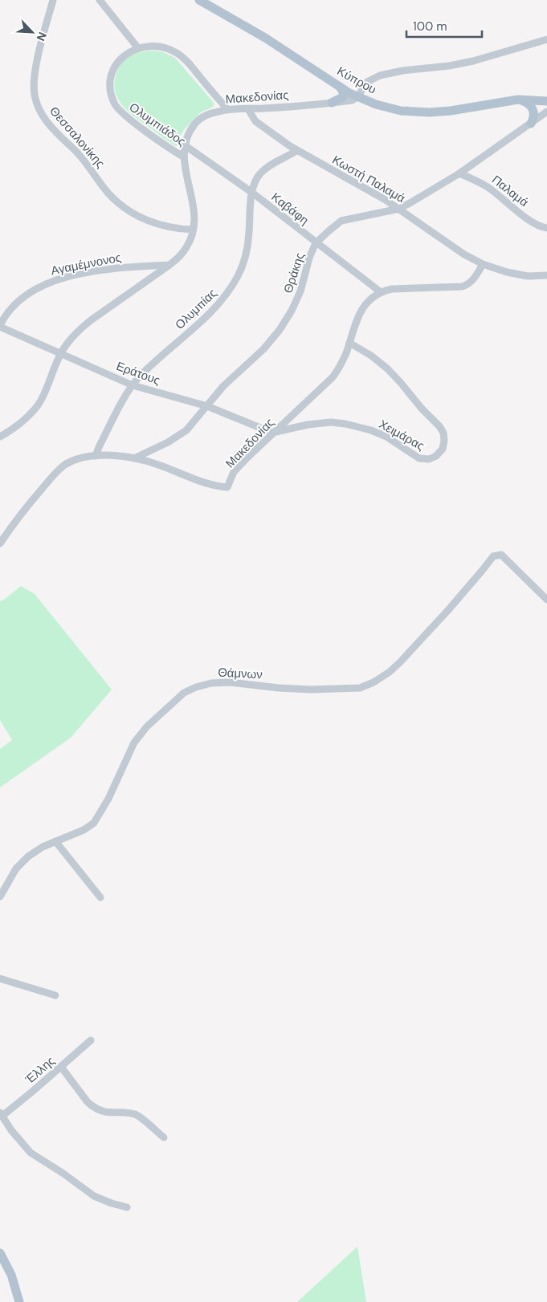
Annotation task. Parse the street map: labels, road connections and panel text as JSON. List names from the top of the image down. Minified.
{"streets":{"main road":["Κύπρου"],"street":["Μακεδονίας","Ολυμπιάδος","Θεσσαλονίκης","Κωστή Παλαμά","Παλαμά","Καβάφη","Αγαμέμνονος","Θράκης","Ολυμπίας","Εράτους","Χειμάρας","Θάμνων","Έλλης"]},"crossings":[["Κύπρου","Μακεδονίας"],["Μακεδονίας","Ολυμπιάδος"],["Μακεδονίας","Θεσσαλονίκης"],["Μακεδονίας","Κωστή Παλαμά"],["Μακεδονίας","Καβάφη"],["Μακεδονίας","Αγαμέμνονος"],["Μακεδονίας","Θράκης"],["Μακεδονίας","Ολυμπίας"],["Μακεδονίας","Εράτους"],["Μακεδονίας","Χειμάρας"],["Κωστή Παλαμά","Θράκης"],["Κωστή Παλαμά","Ολυμπίας"],["Παλαμά","Θράκης"],["Καβάφη","Θράκης"],["Καβάφη","Ολυμπίας"],["Αγαμέμνονος","Εράτους"],["Θράκης","Εράτους"],["Ολυμπίας","Εράτους"],["Εράτους","Χειμάρας"]],"scale_bar":"100 m","north":"bottom right"}
